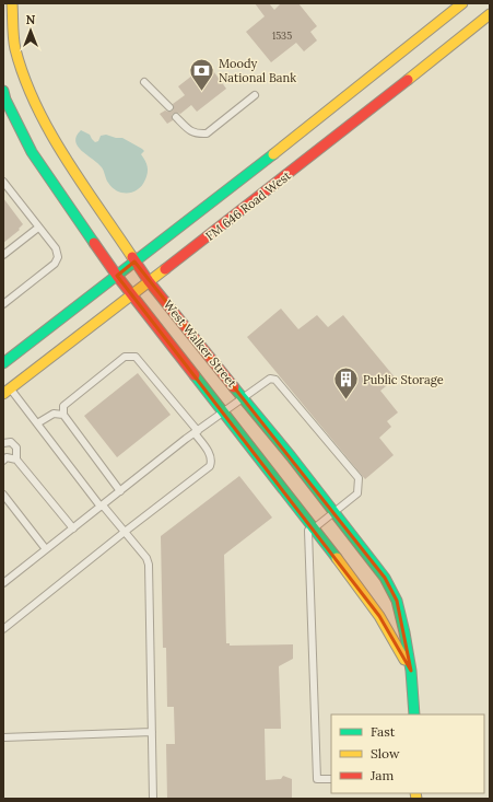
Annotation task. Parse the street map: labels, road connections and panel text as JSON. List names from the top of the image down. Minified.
{"streets":{"street":["FM 646 Road West","West Walker Street"]},"crossings":[["FM 646 Road West","West Walker Street"]],"places":{"bank":["Moody National Bank"],"building":["Public Storage"]},"house_numbers":["1535"],"legend":["Fast","Slow","Jam"],"north":"top"}
